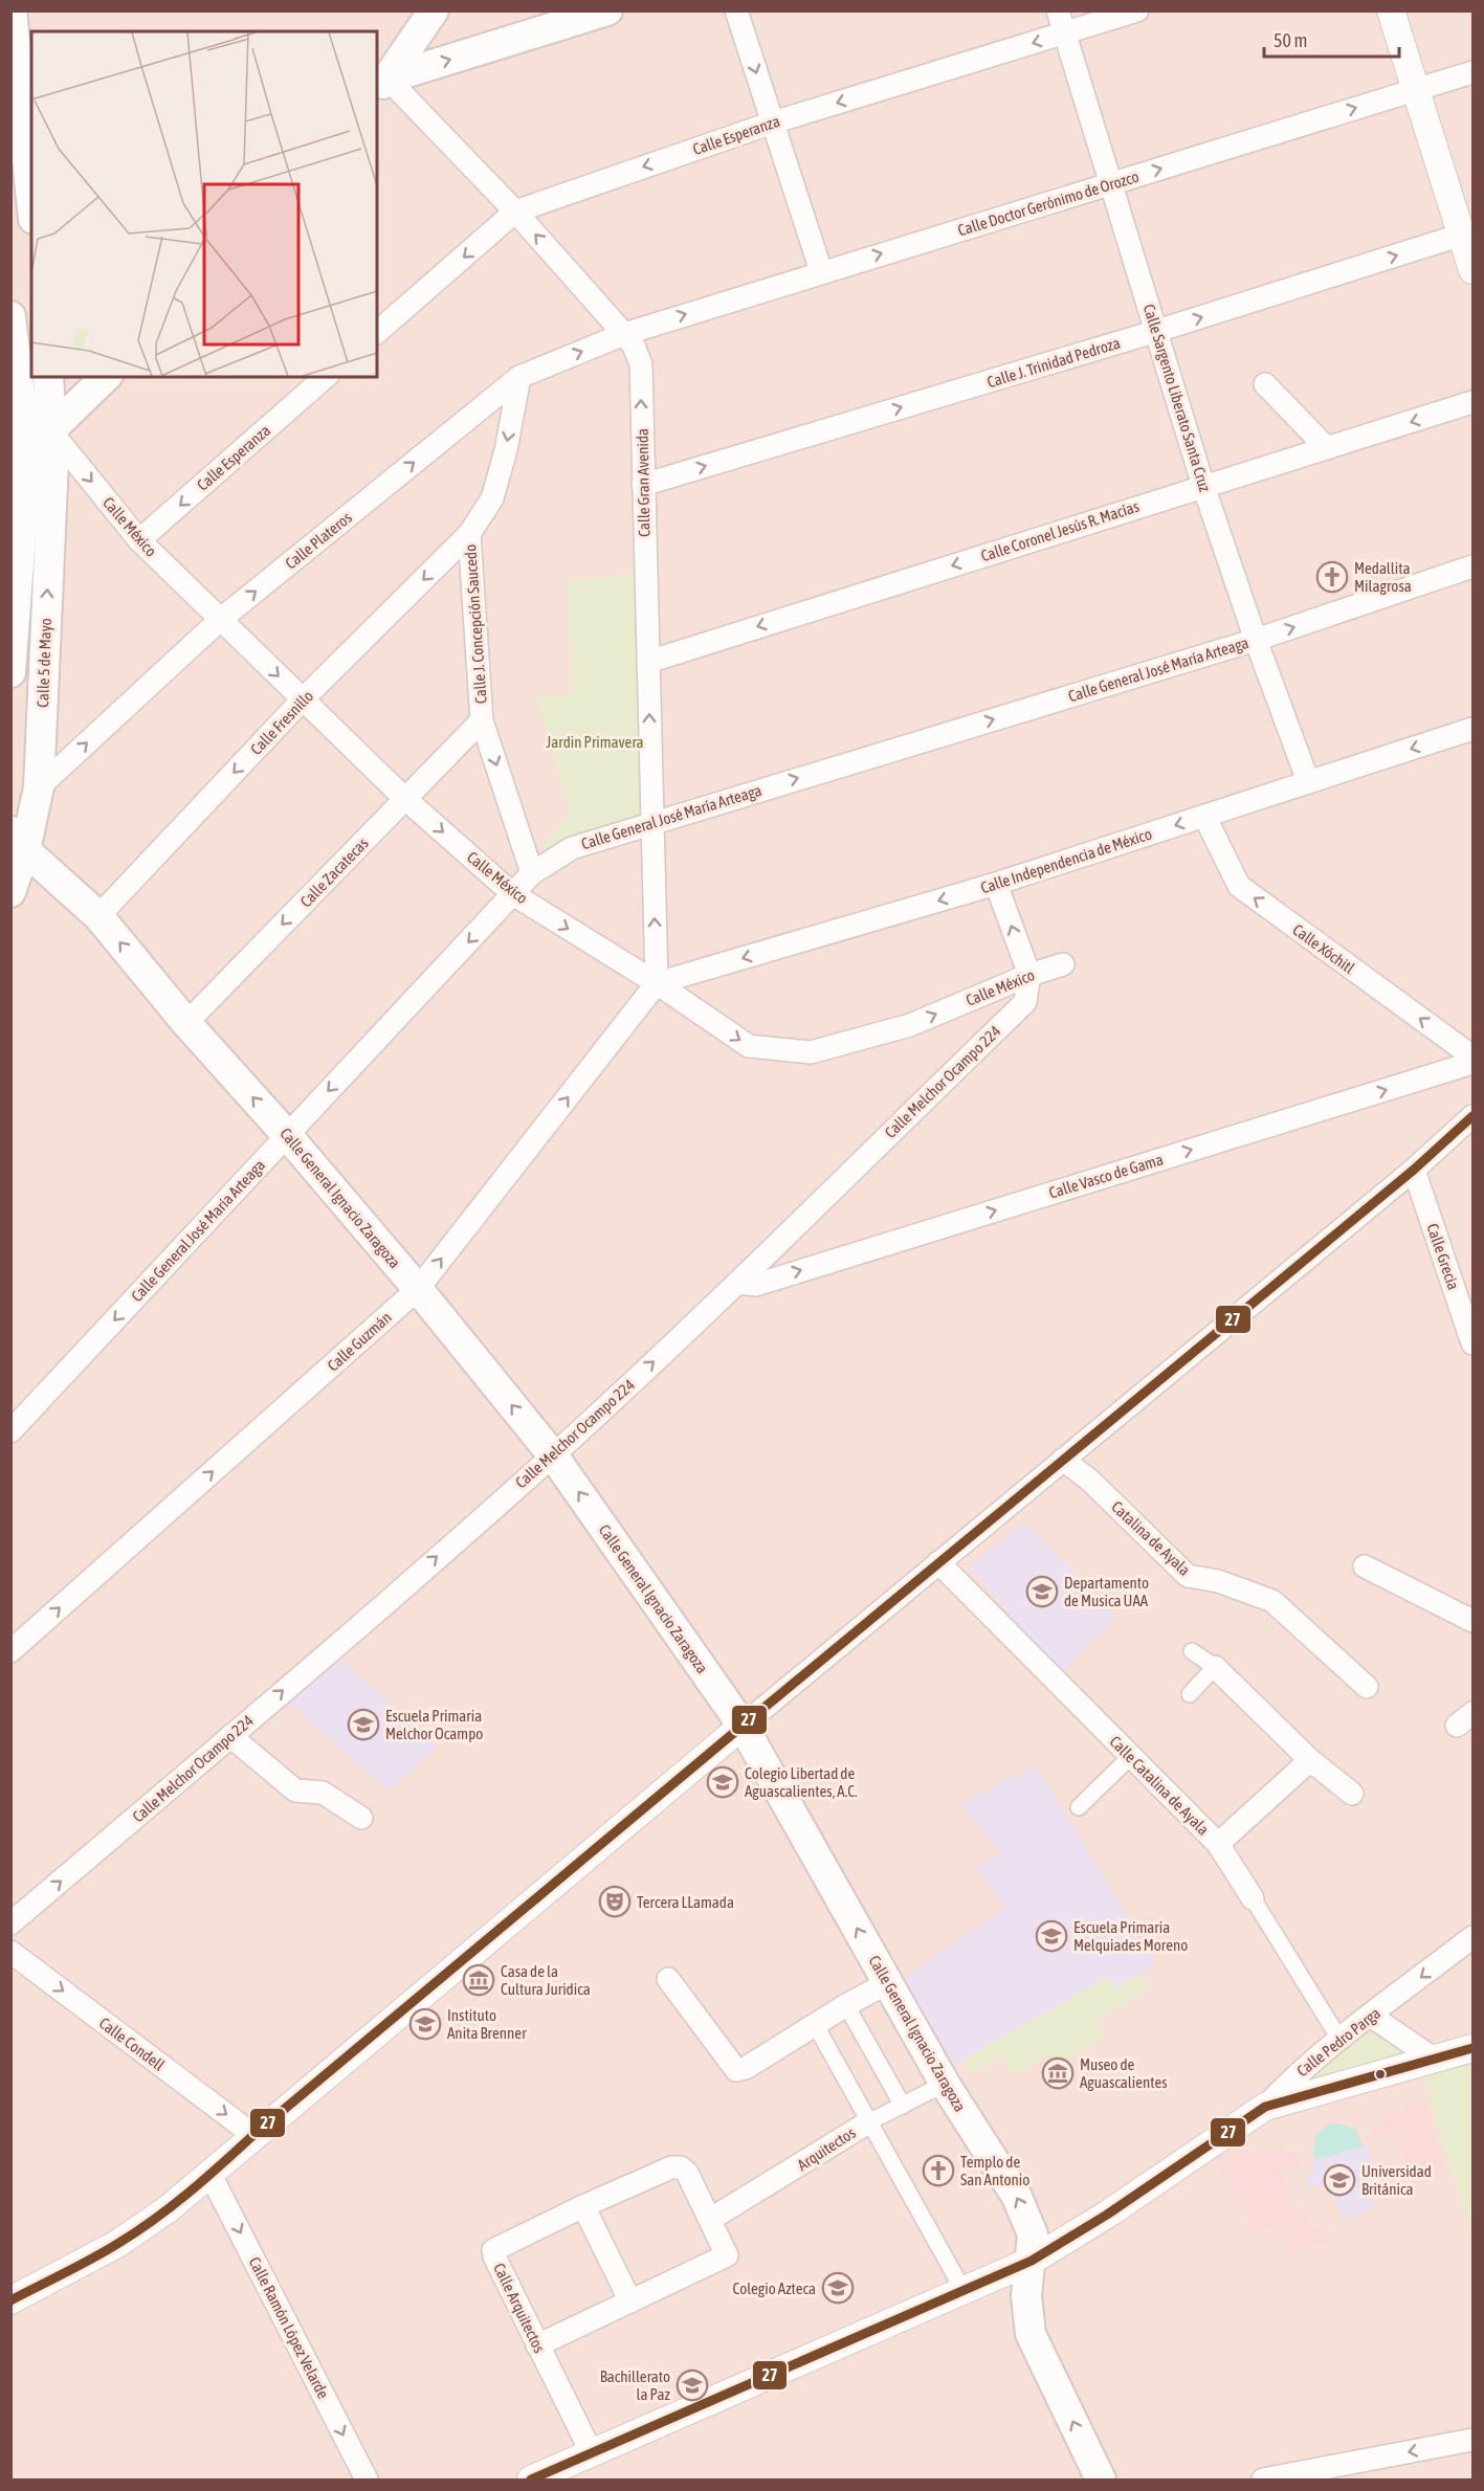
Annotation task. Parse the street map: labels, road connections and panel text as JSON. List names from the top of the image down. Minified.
{"streets":{"main road":["Calle 5 de Mayo","Calle General Ignacio Zaragoza"],"street":["Calle Esperanza","Calle Doctor Gerónimo de Orozco","Calle J. Trinidad Pedroza","Calle Sargento Liberato Santa Cruz","Calle Gran Avenida","Calle México","Calle Coronel Jesús R. Macías","Calle Plateros","Calle J. Concepción Saucedo","Calle General José María Arteaga","Calle Fresnillo","Calle Independencia de México","Calle Zacatecas","Calle Xóchitl","Calle Melchor Ocampo 224","Calle Vasco de Gama","Calle Grecia","Calle Guzmán","Catalina de Ayala","Calle Catalina de Ayala","Calle Pedro Parga","Calle Condell","Arquitectos","Calle Arquitectos","Calle Ramón López Velarde"]},"crossings":[["Calle Esperanza","Calle Sargento Liberato Santa Cruz"],["Calle Esperanza","Calle Gran Avenida"],["Calle Esperanza","Calle México"],["Calle Doctor Gerónimo de Orozco","Calle Sargento Liberato Santa Cruz"],["Calle Doctor Gerónimo de Orozco","Calle Gran Avenida"],["Calle Doctor Gerónimo de Orozco","Calle Plateros"],["Calle J. Trinidad Pedroza","Calle Sargento Liberato Santa Cruz"],["Calle J. Trinidad Pedroza","Calle Gran Avenida"],["Calle Sargento Liberato Santa Cruz","Calle Coronel Jesús R. Macías"],["Calle Sargento Liberato Santa Cruz","Calle General José María Arteaga"],["Calle Sargento Liberato Santa Cruz","Calle Independencia de México"],["Calle Gran Avenida","Calle México"],["Calle Gran Avenida","Calle Coronel Jesús R. Macías"],["Calle Gran Avenida","Calle Plateros"],["Calle Gran Avenida","Calle General José María Arteaga"],["Calle Gran Avenida","Calle Independencia de México"],["Calle Gran Avenida","Calle Guzmán"],["Calle México","Calle Plateros"],["Calle México","Calle 5 de Mayo"],["Calle México","Calle General José María Arteaga"],["Calle México","Calle Fresnillo"],["Calle México","Calle Independencia de México"],["Calle México","Calle Zacatecas"],["Calle México","Calle Melchor Ocampo 224"],["Calle México","Calle Guzmán"],["Calle Plateros","Calle J. Concepción Saucedo"],["Calle Plateros","Calle 5 de Mayo"],["Calle J. Concepción Saucedo","Calle General José María Arteaga"],["Calle J. Concepción Saucedo","Calle Fresnillo"],["Calle J. Concepción Saucedo","Calle Zacatecas"],["Calle 5 de Mayo","Calle General Ignacio Zaragoza"],["Calle General José María Arteaga","Calle General Ignacio Zaragoza"],["Calle Fresnillo","Calle General Ignacio Zaragoza"],["Calle Independencia de México","Calle Xóchitl"],["Calle Independencia de México","Calle Guzmán"],["Calle Zacatecas","Calle General Ignacio Zaragoza"],["Calle Melchor Ocampo 224","Calle Vasco de Gama"],["Calle Melchor Ocampo 224","Calle General Ignacio Zaragoza"],["Calle General Ignacio Zaragoza","Calle Guzmán"],["Calle General Ignacio Zaragoza","Calle Pedro Parga"],["Calle General Ignacio Zaragoza","Arquitectos"],["Calle Catalina de Ayala","Calle Pedro Parga"],["Calle Pedro Parga","Calle Arquitectos"],["Arquitectos","Calle Arquitectos"]],"one_way":["Calle Esperanza","Calle Doctor Gerónimo de Orozco","Calle J. Trinidad Pedroza","Calle Gran Avenida","Calle México","Calle Coronel Jesús R. Macías","Calle Plateros","Calle J. Concepción Saucedo","Calle Fresnillo","Calle Independencia de México","Calle Zacatecas","Calle Xóchitl","Calle Melchor Ocampo 224","Calle General Ignacio Zaragoza","Calle Guzmán","Calle Condell","Calle Ramón López Velarde"],"parks":["Jardin Primavera"],"places":{"church":["Medallita Milagrosa","Templo de San Antonio"],"school or university":["Departamento de Musica UAA","Escuela Primaria Melchor Ocampo","Colegio Libertad de Aguascalientes, A.C.","Escuela Primaria Melquiades Moreno","Instituto Anita Brenner","Universidad Británica","Colegio Azteca","Bachillerato la Paz"],"theatre":["Tercera LLamada"],"museum":["Casa de la Cultura Juridica","Museo de Aguascalientes"]},"lines":["transit line 27"],"scale_bar":"50 m"}
